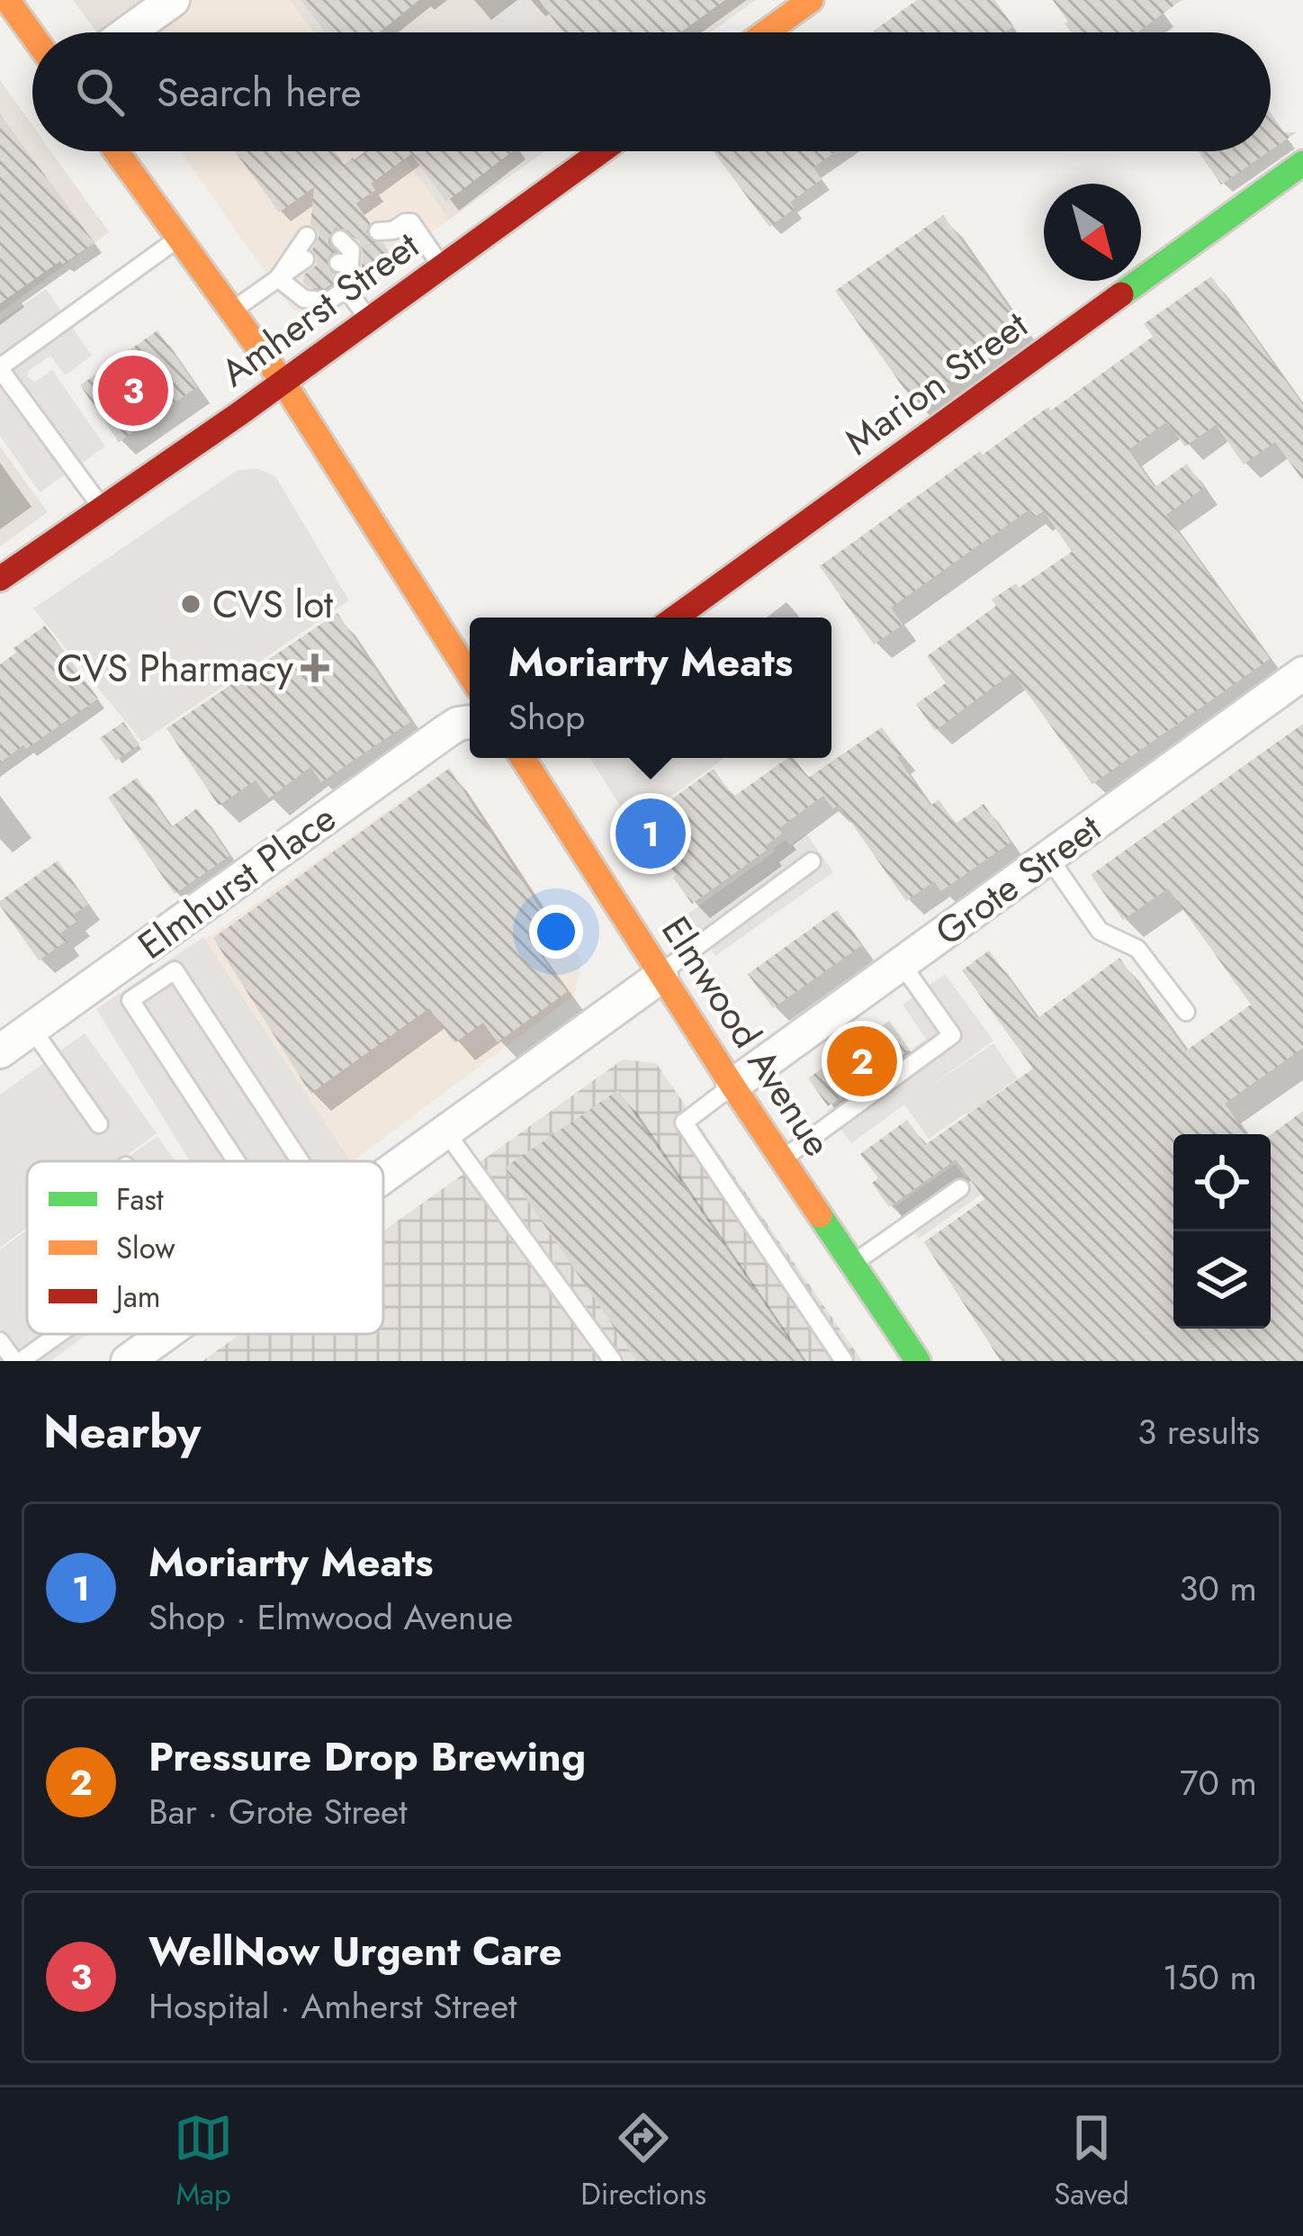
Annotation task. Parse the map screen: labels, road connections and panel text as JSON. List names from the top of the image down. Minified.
{"streets":{"street":["Amherst Street","Marion Street","Grote Street","Elmhurst Place","Elmwood Avenue"]},"crossings":[["Grote Street","Elmwood Avenue"]],"places":{"other":["CVS lot"],"health":["CVS Pharmacy"]},"legend":["Fast","Slow","Jam"],"north":"bottom right","page":{"search":"Search here","pins":["3","1","2"],"popup":["Moriarty Meats","Shop"],"heading":["Nearby","3 results"],"list":[{"mark":"1","name":"Moriarty Meats","note":"Shop · Elmwood Avenue","value":"30 m"},{"mark":"2","name":"Pressure Drop Brewing","note":"Bar · Grote Street","value":"70 m"},{"mark":"3","name":"WellNow Urgent Care","note":"Hospital · Amherst Street","value":"150 m"}],"nav":["Map","Directions","Saved"]}}
